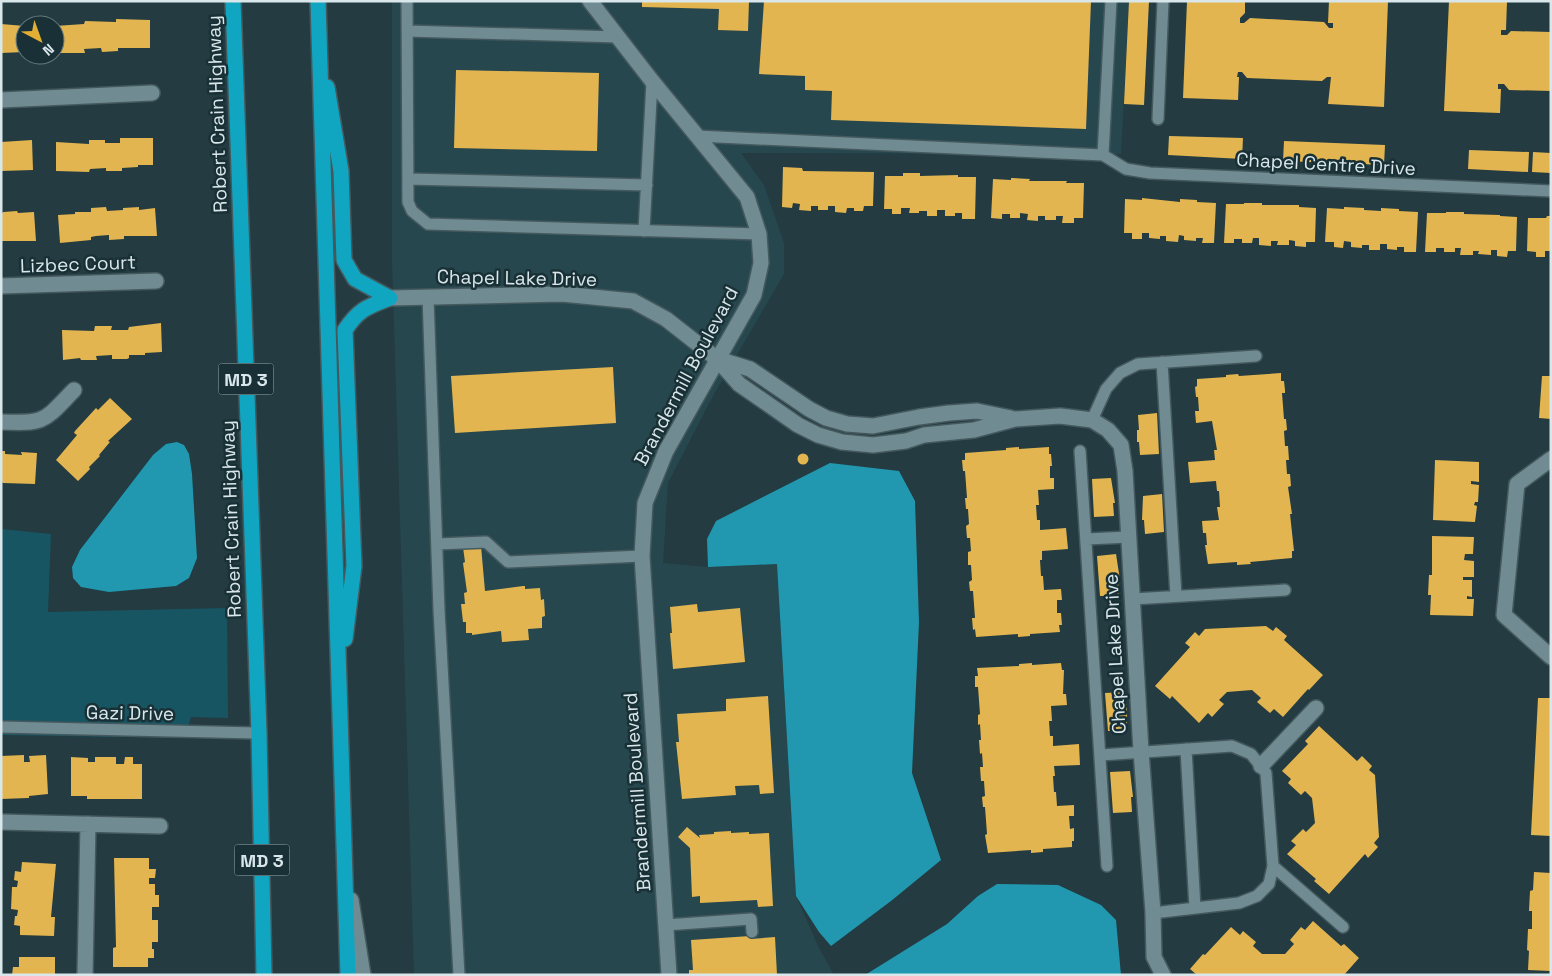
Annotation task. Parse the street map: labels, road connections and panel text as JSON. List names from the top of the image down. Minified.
{"streets":{"highway":["Robert Crain Highway","MD 3"],"street":["Lizbec Court","Chapel Lake Drive","Brandermill Boulevard"],"lane":["Chapel Centre Drive","Gazi Drive"]},"crossings":[["Robert Crain Highway","Gazi Drive"],["Chapel Lake Drive","Brandermill Boulevard"]],"north":"bottom right"}
